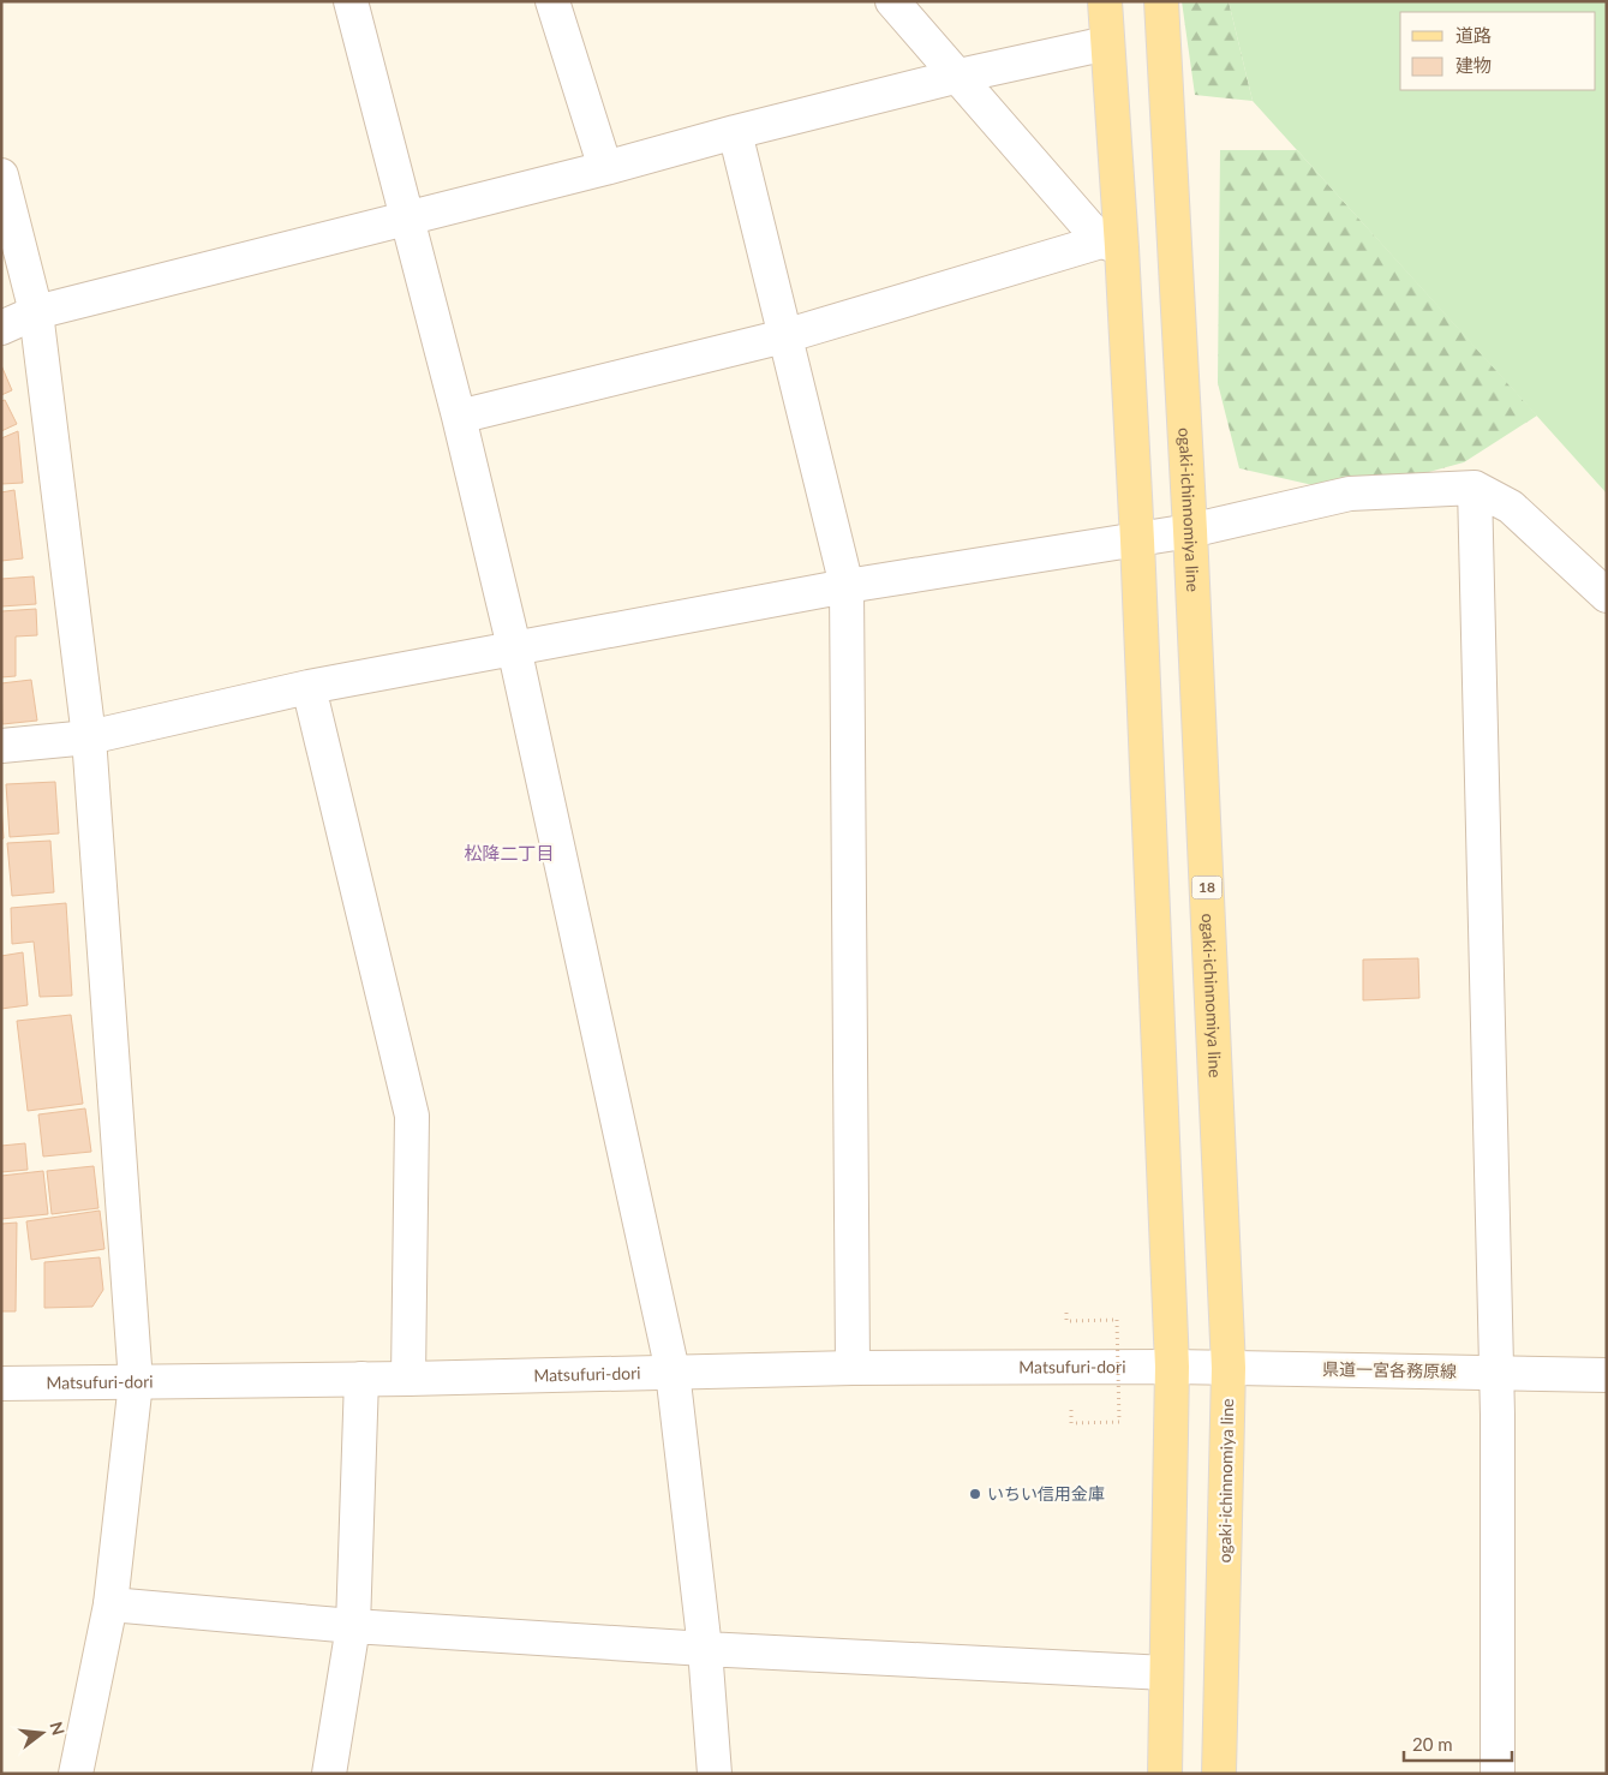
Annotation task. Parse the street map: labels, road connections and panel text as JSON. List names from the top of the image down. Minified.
{"streets":{"main road":["ogaki-ichinnomiya line","18"],"street":["Matsufuri-dori","県道一宮各務原線"]},"crossings":[["ogaki-ichinnomiya line","県道一宮各務原線"],["Matsufuri-dori","県道一宮各務原線"]],"districts":["松降二丁目"],"places":["いちい信用金庫"],"legend":["道路","建物"],"scale_bar":"20 m","north":"right"}
